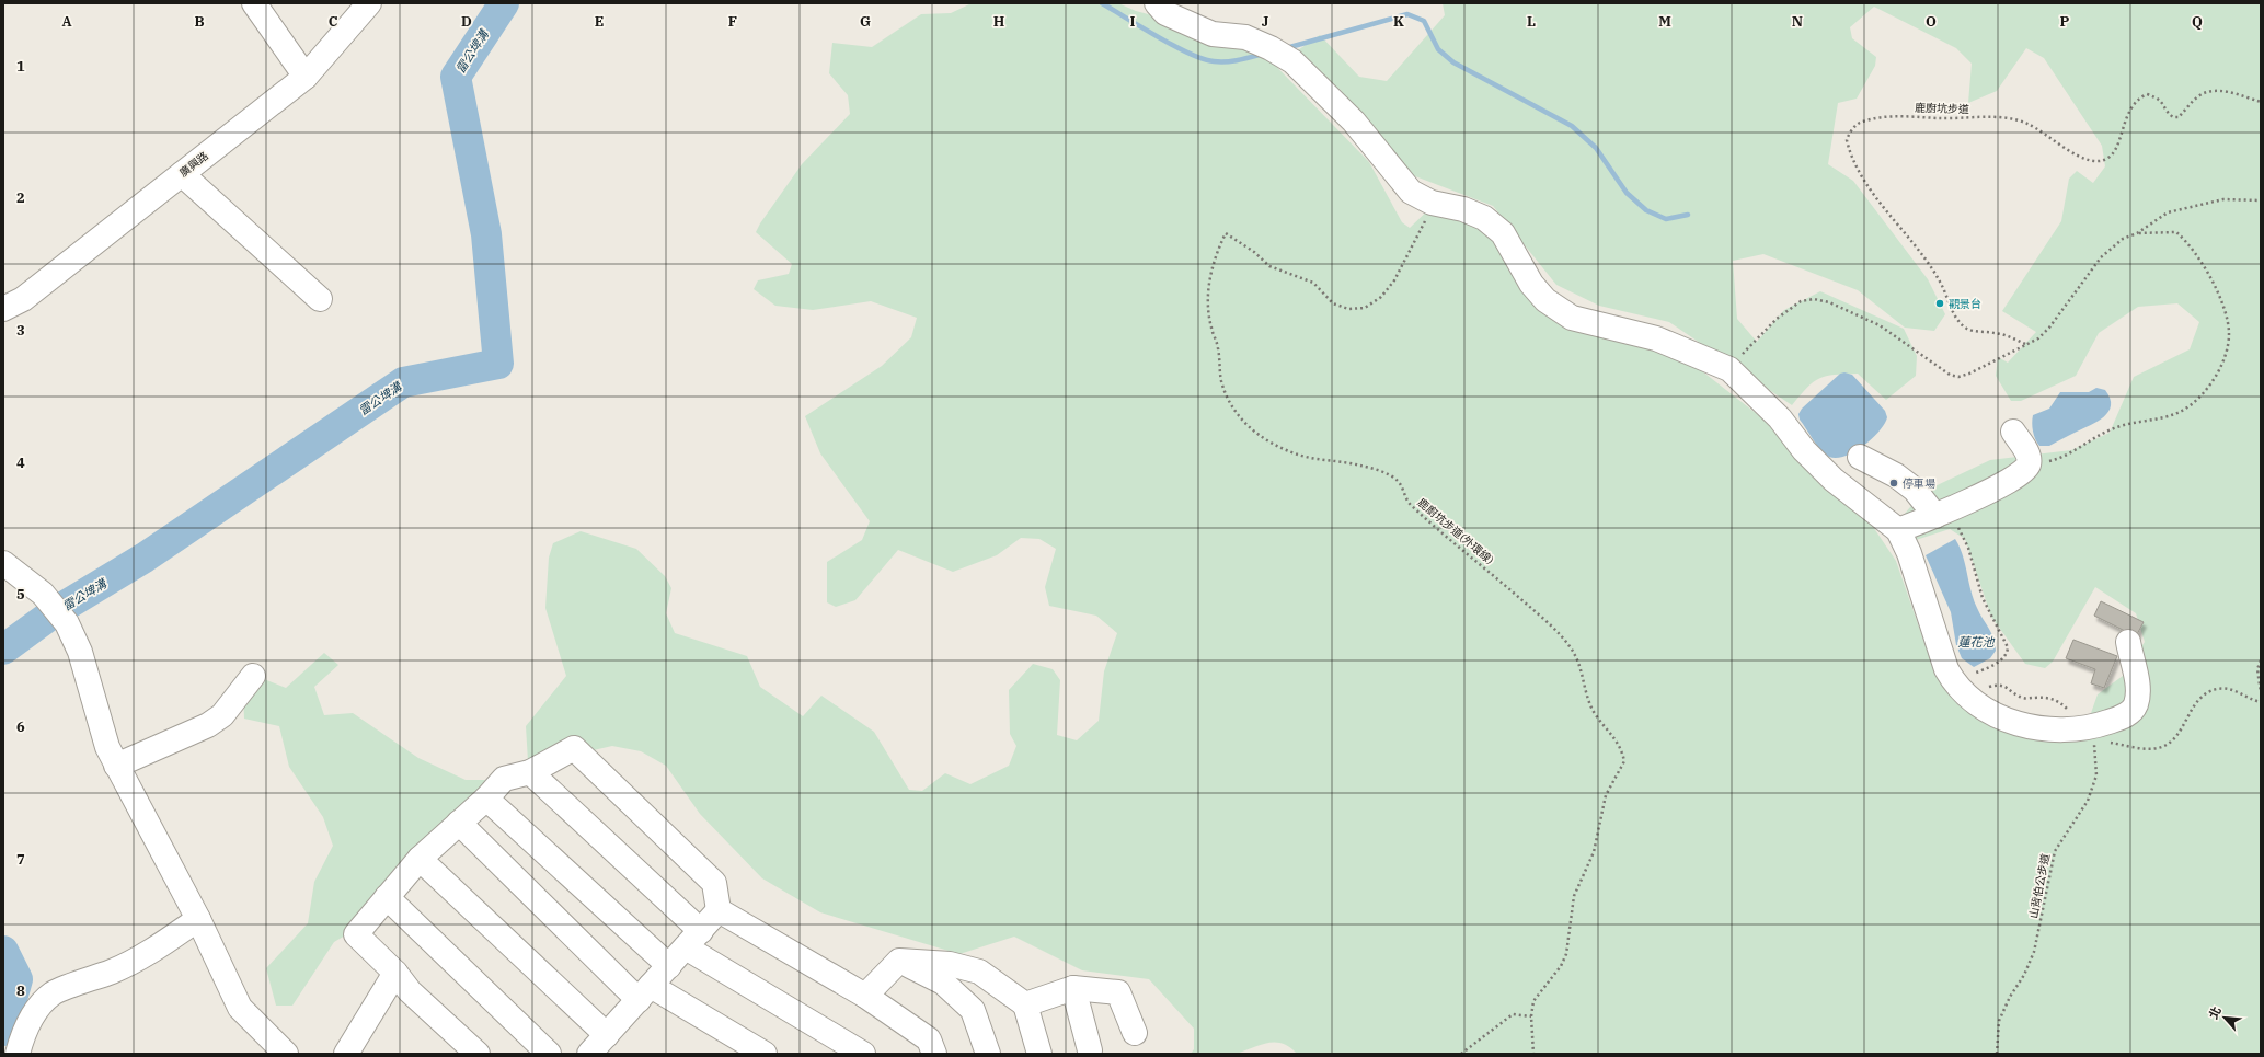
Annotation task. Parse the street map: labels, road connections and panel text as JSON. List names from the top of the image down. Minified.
{"streets":{"street":["廣興路"],"path":["鹿廚坑步道","鹿廚坑步道(外環線)","山背伯公步道"]},"water":["雷公埤溝","蓮花池"],"places":["觀景台","停車場"],"north":"top left","grid":{"columns":["A","B","C","D","E","F","G","H","I","J","K","L","M","N","O","P","Q"],"rows":["1","2","3","4","5","6","7","8"]}}
